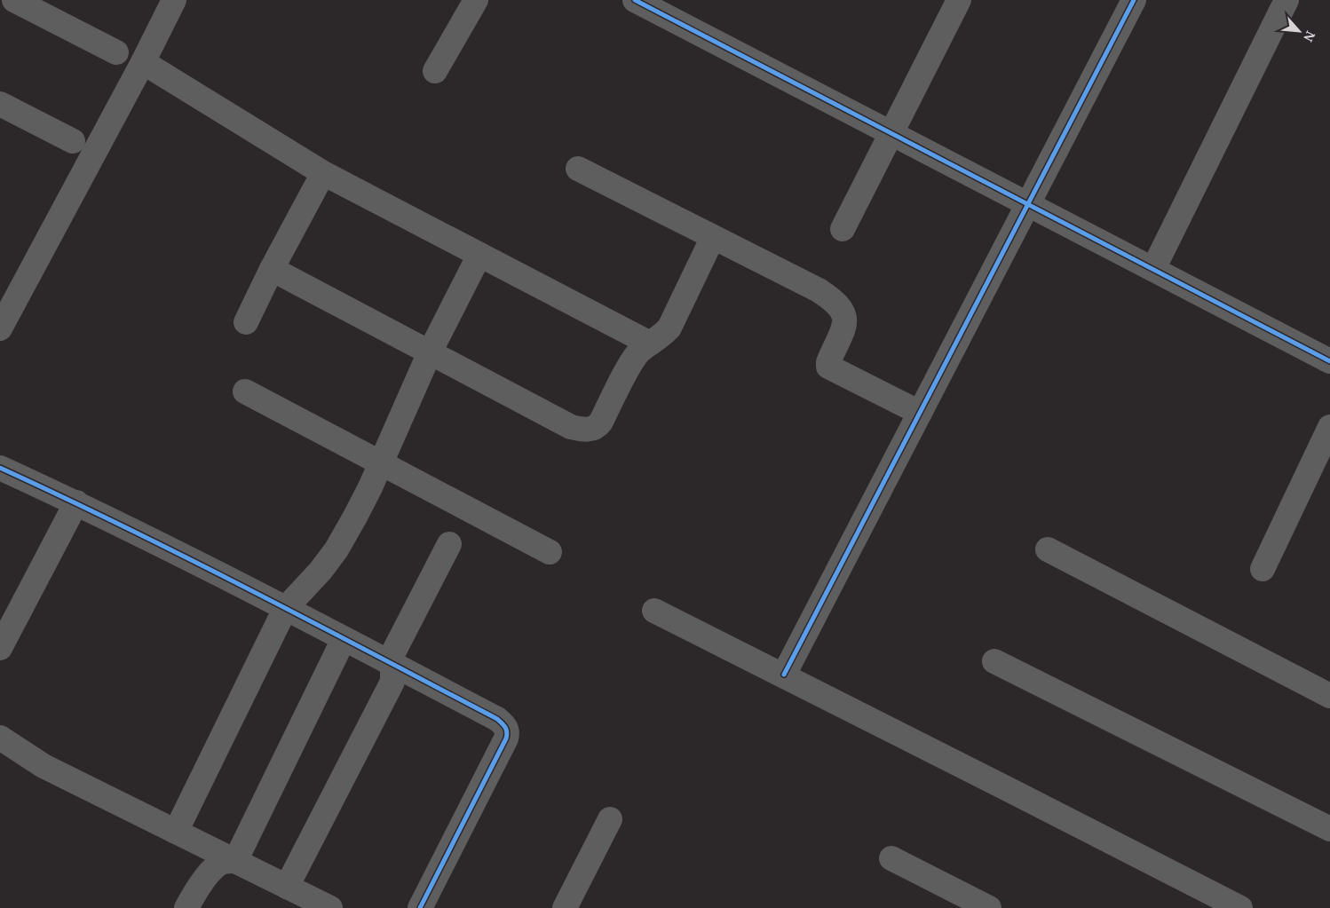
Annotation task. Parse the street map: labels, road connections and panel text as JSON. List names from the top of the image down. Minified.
{"north":"bottom right"}
